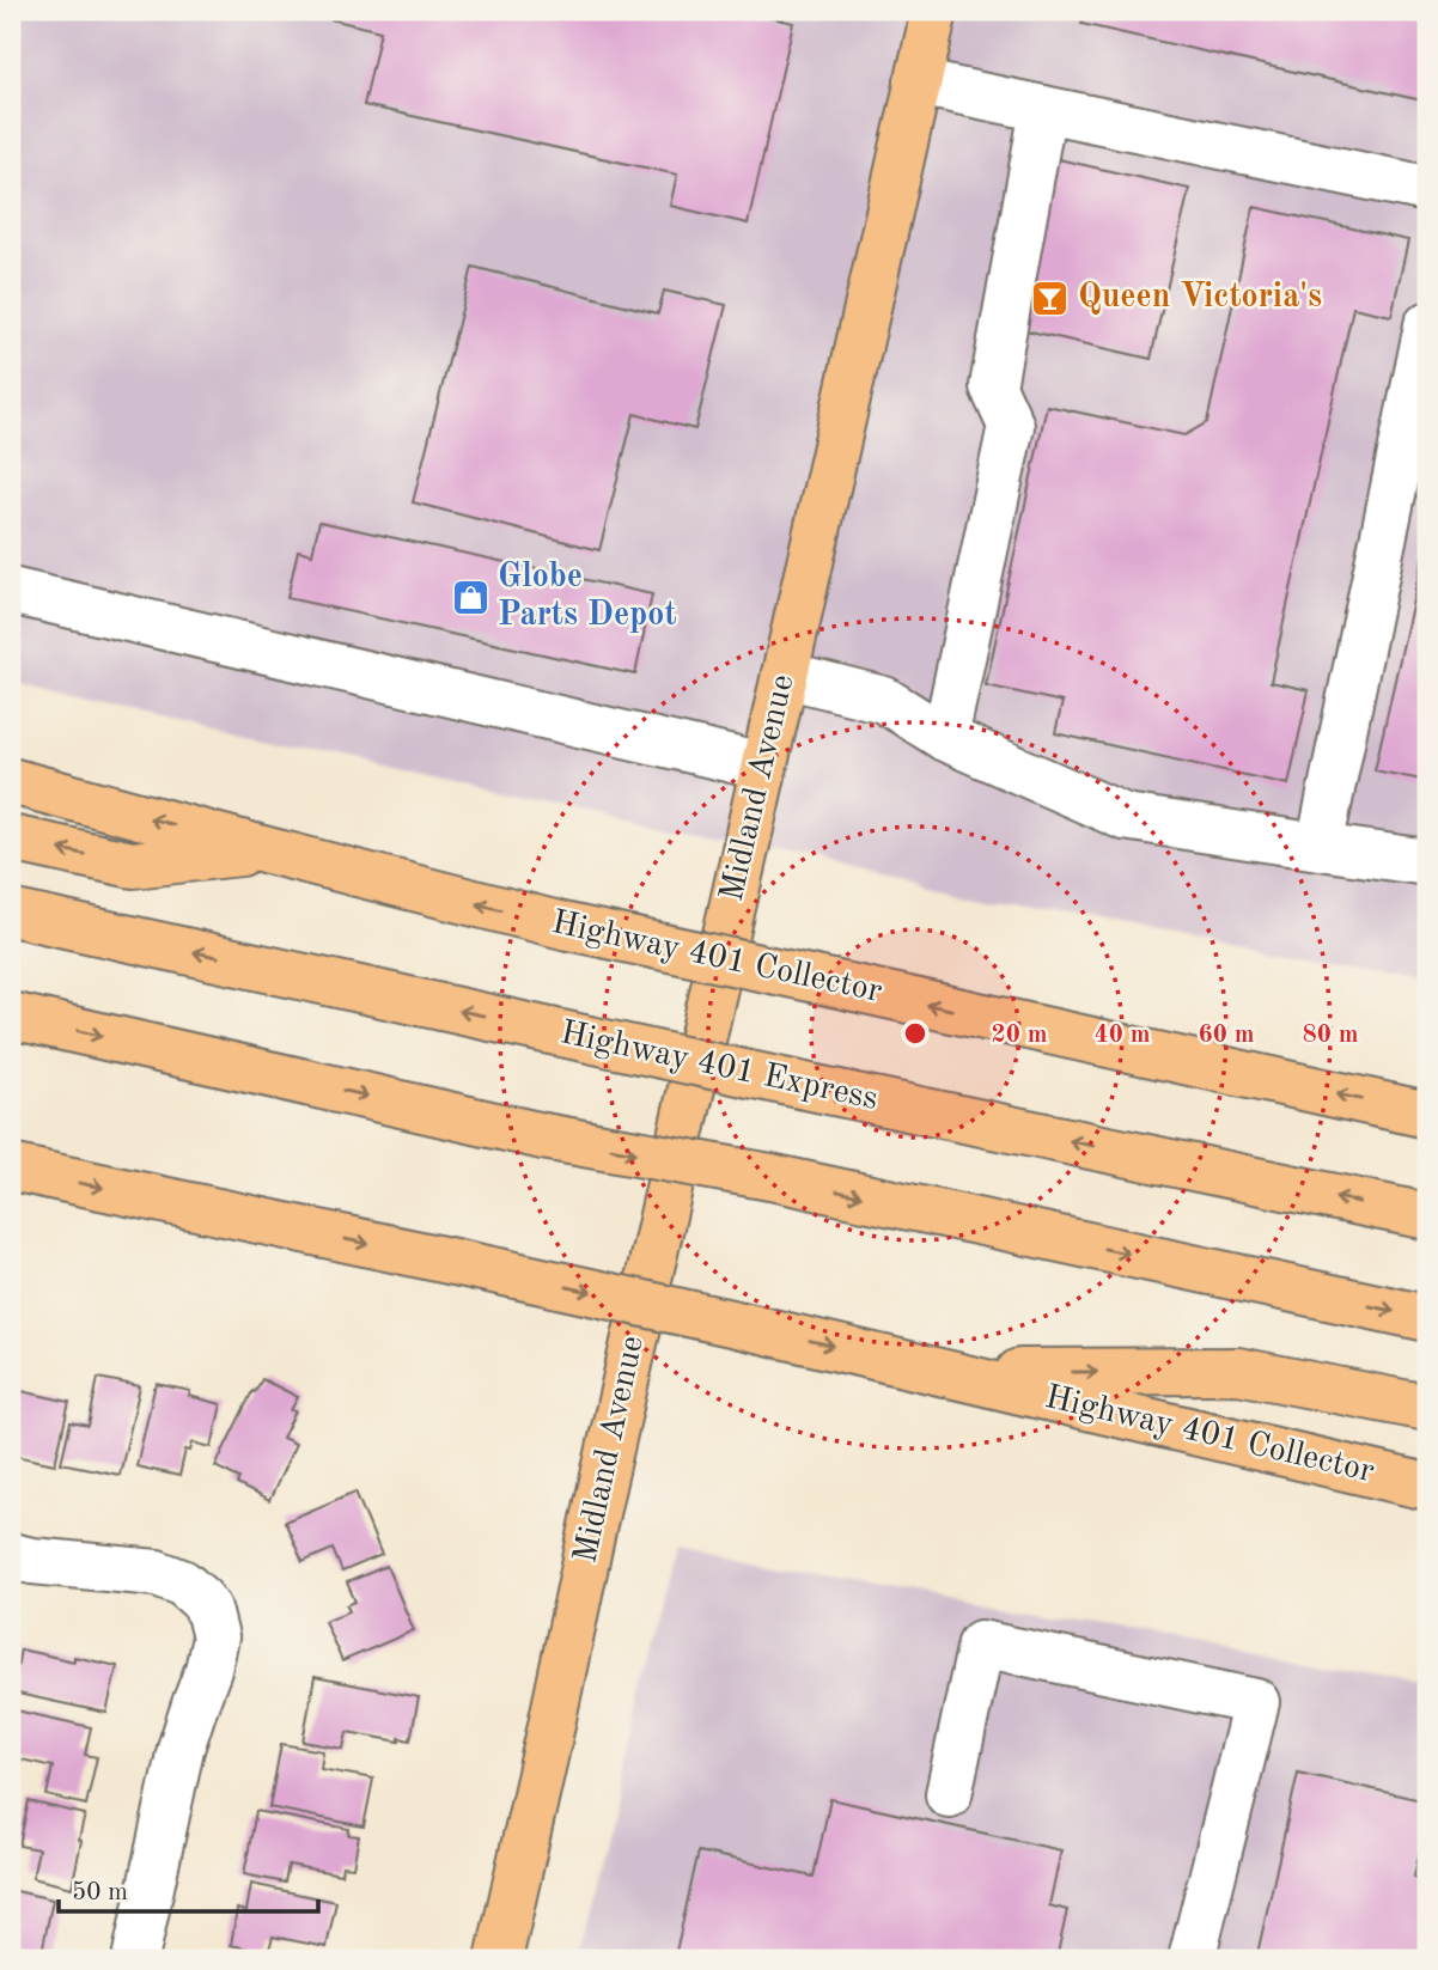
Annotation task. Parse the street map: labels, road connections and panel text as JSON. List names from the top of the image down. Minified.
{"streets":{"main road":["Midland Avenue","Highway 401 Collector","Highway 401 Express"]},"places":{"bar":["Queen Victoria's"],"shop":["Globe Parts Depot"]},"scale_bar":"50 m","rings":["20 m","40 m","60 m","80 m"]}
